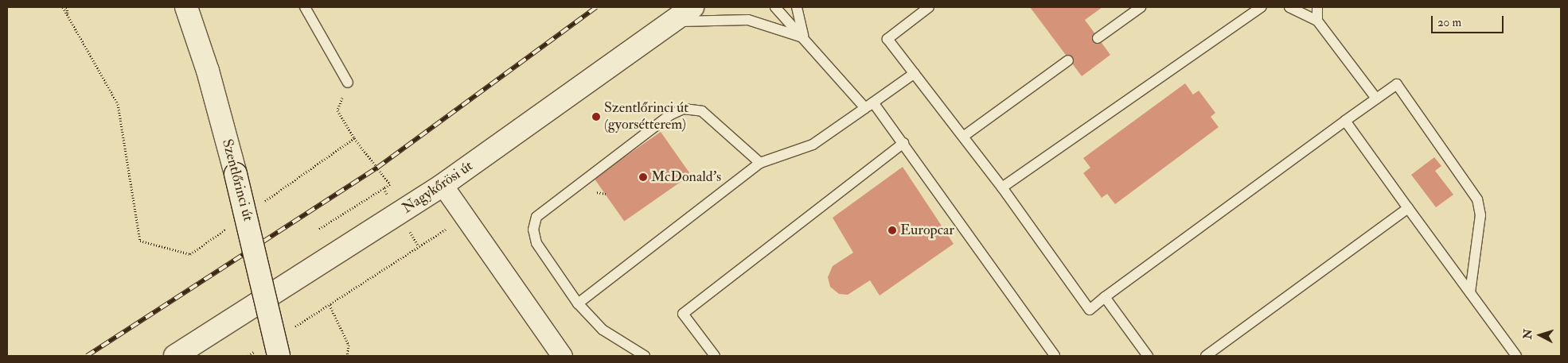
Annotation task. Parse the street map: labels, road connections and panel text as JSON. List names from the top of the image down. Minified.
{"streets":{"main road":["Szentlőrinci út","Nagykőrösi út"]},"places":["Szentlőrinci út (gyorsétterem)","McDonald's","Europcar"],"scale_bar":"20 m","north":"left"}
